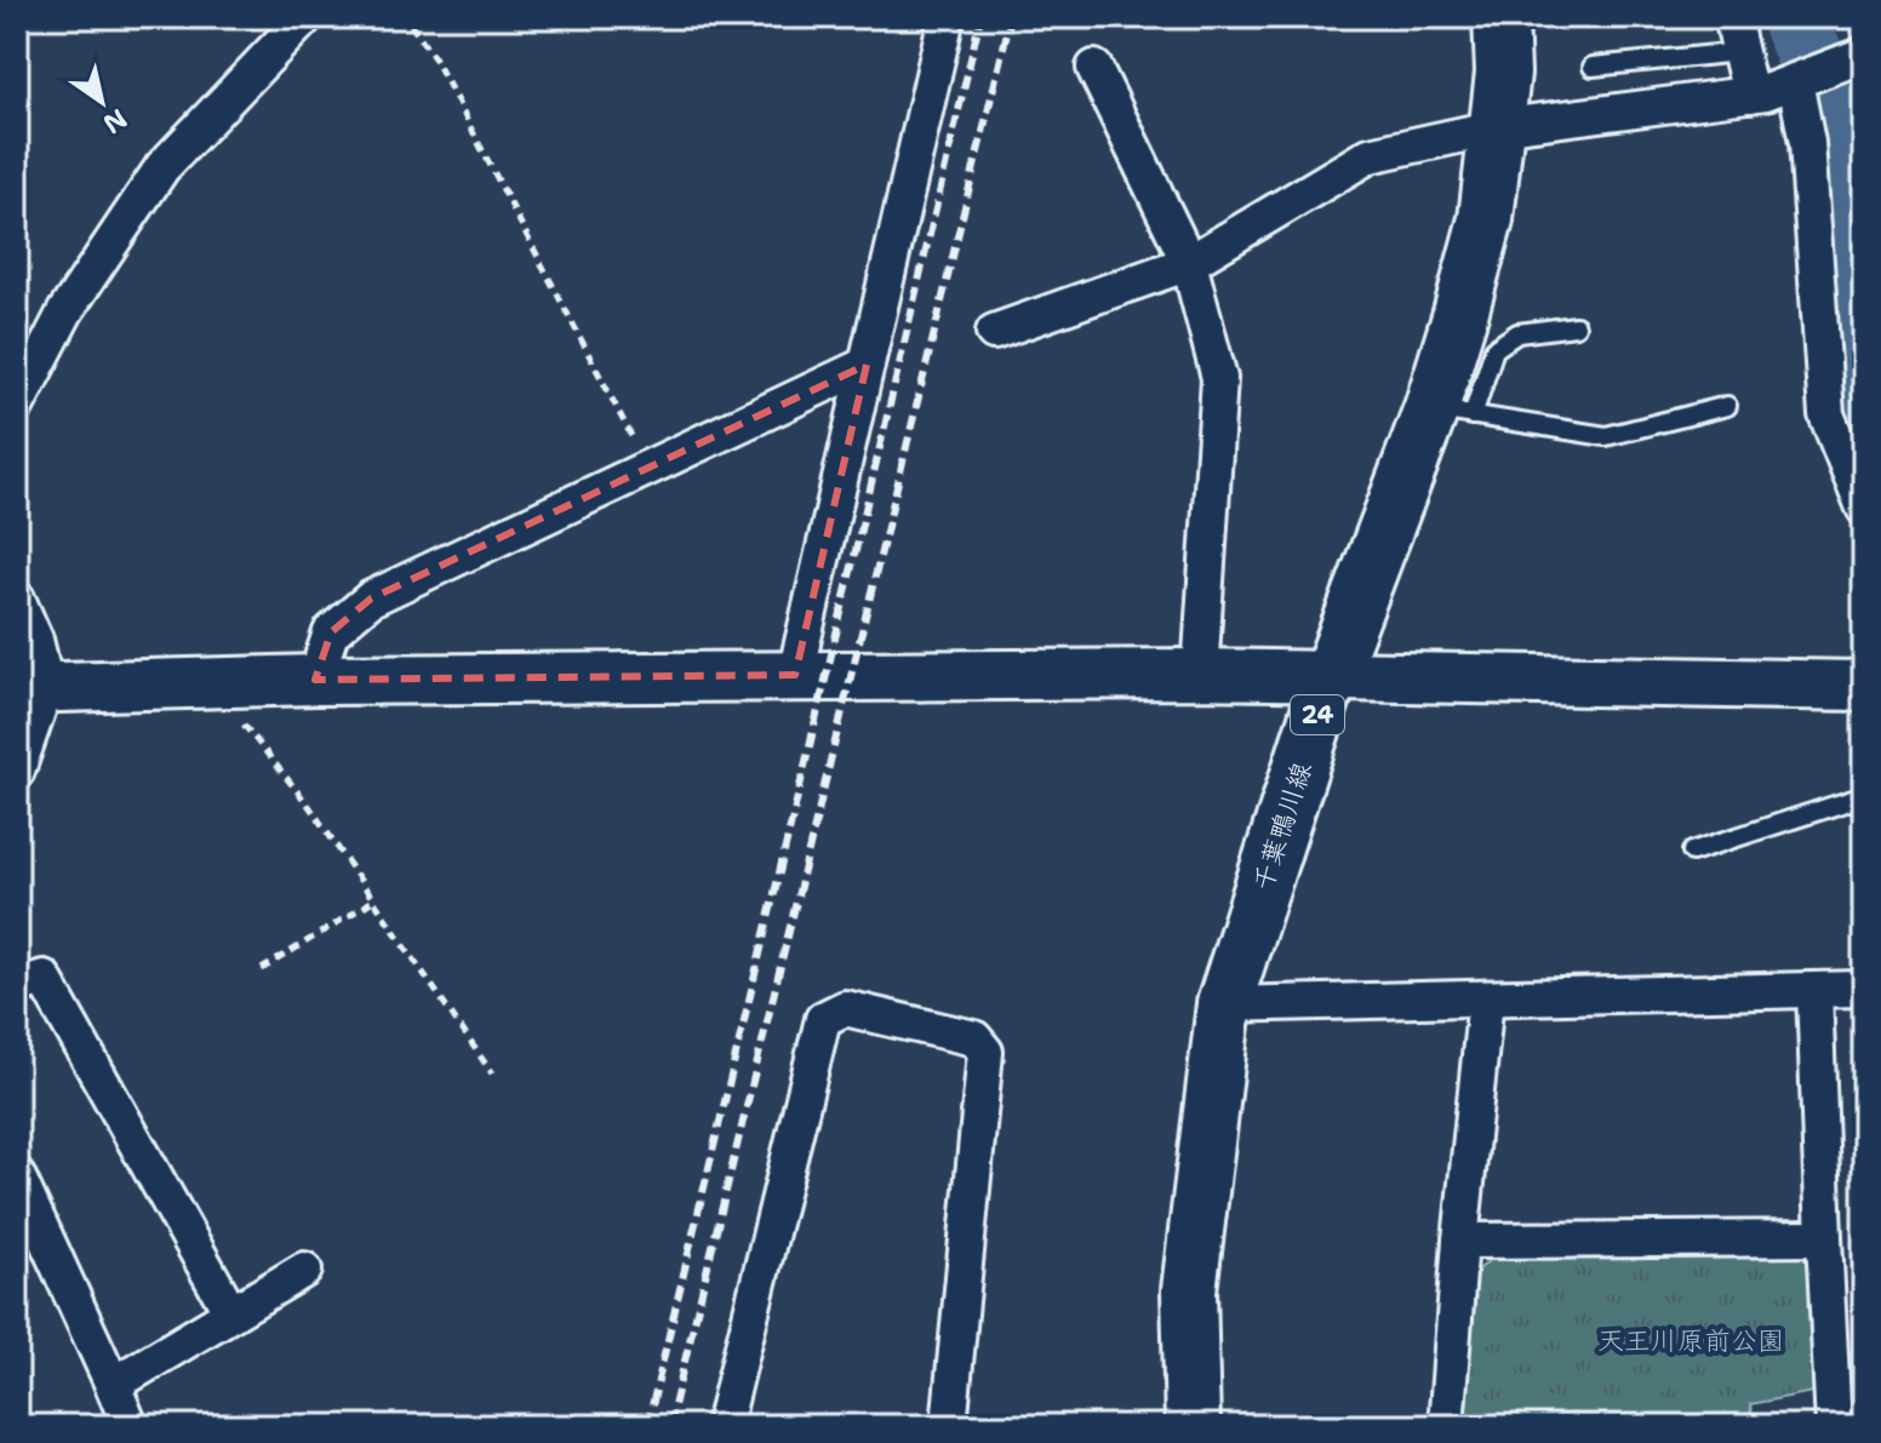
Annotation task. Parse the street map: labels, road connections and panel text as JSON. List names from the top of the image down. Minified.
{"streets":{"main road":["24","千葉鴨川線"]},"parks":["天王川原前公園"],"north":"bottom right"}
